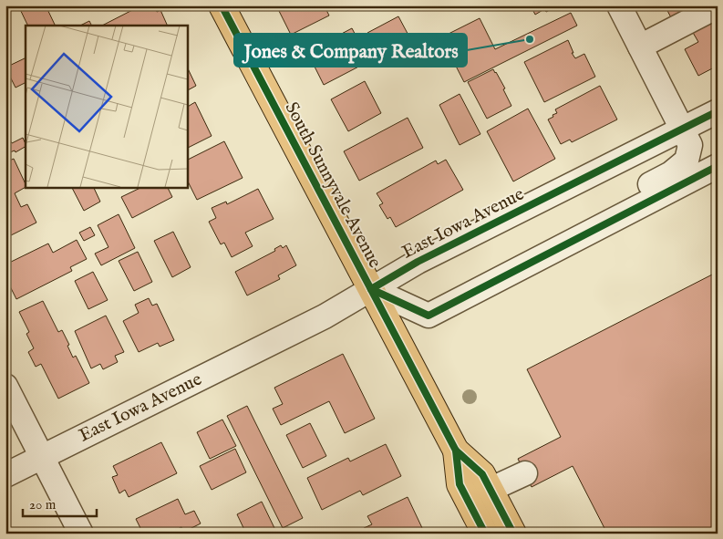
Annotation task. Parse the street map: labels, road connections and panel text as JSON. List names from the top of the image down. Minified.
{"streets":{"main road":["South Sunnyvale Avenue"],"street":["East Iowa Avenue"]},"crossings":[["South Sunnyvale Avenue","East Iowa Avenue"]],"places":["Jones & Company Realtors"],"scale_bar":"20 m"}
